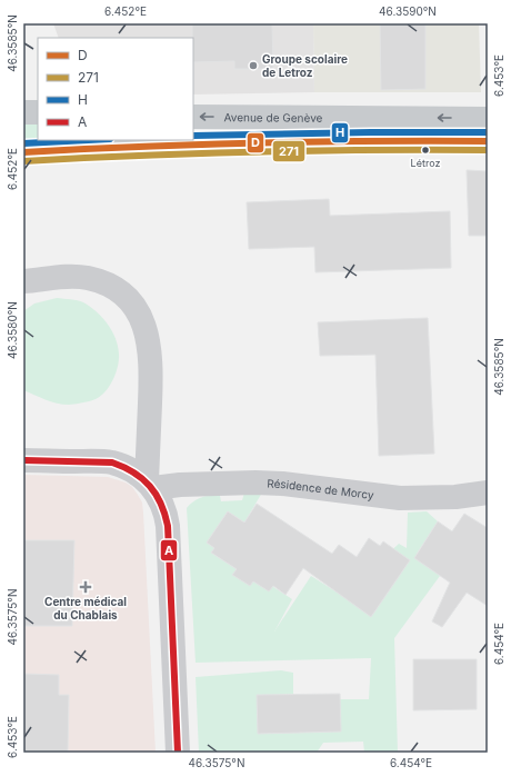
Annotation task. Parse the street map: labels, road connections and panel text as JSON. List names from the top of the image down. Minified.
{"streets":{"main road":["Avenue de Genève"],"street":["Résidence de Morcy"]},"places":{"other":["Groupe scolaire de Letroz","Létroz"],"health":["Centre médical du Chablais"]},"lines":["transit line H","transit line D","transit line 271","transit line A"],"legend":["D","271","H","A"],"coordinates":["6.452°E","46.3590°N","46.3585°N","6.453°E","46.3580°N","46.3575°N","6.454°E"]}
